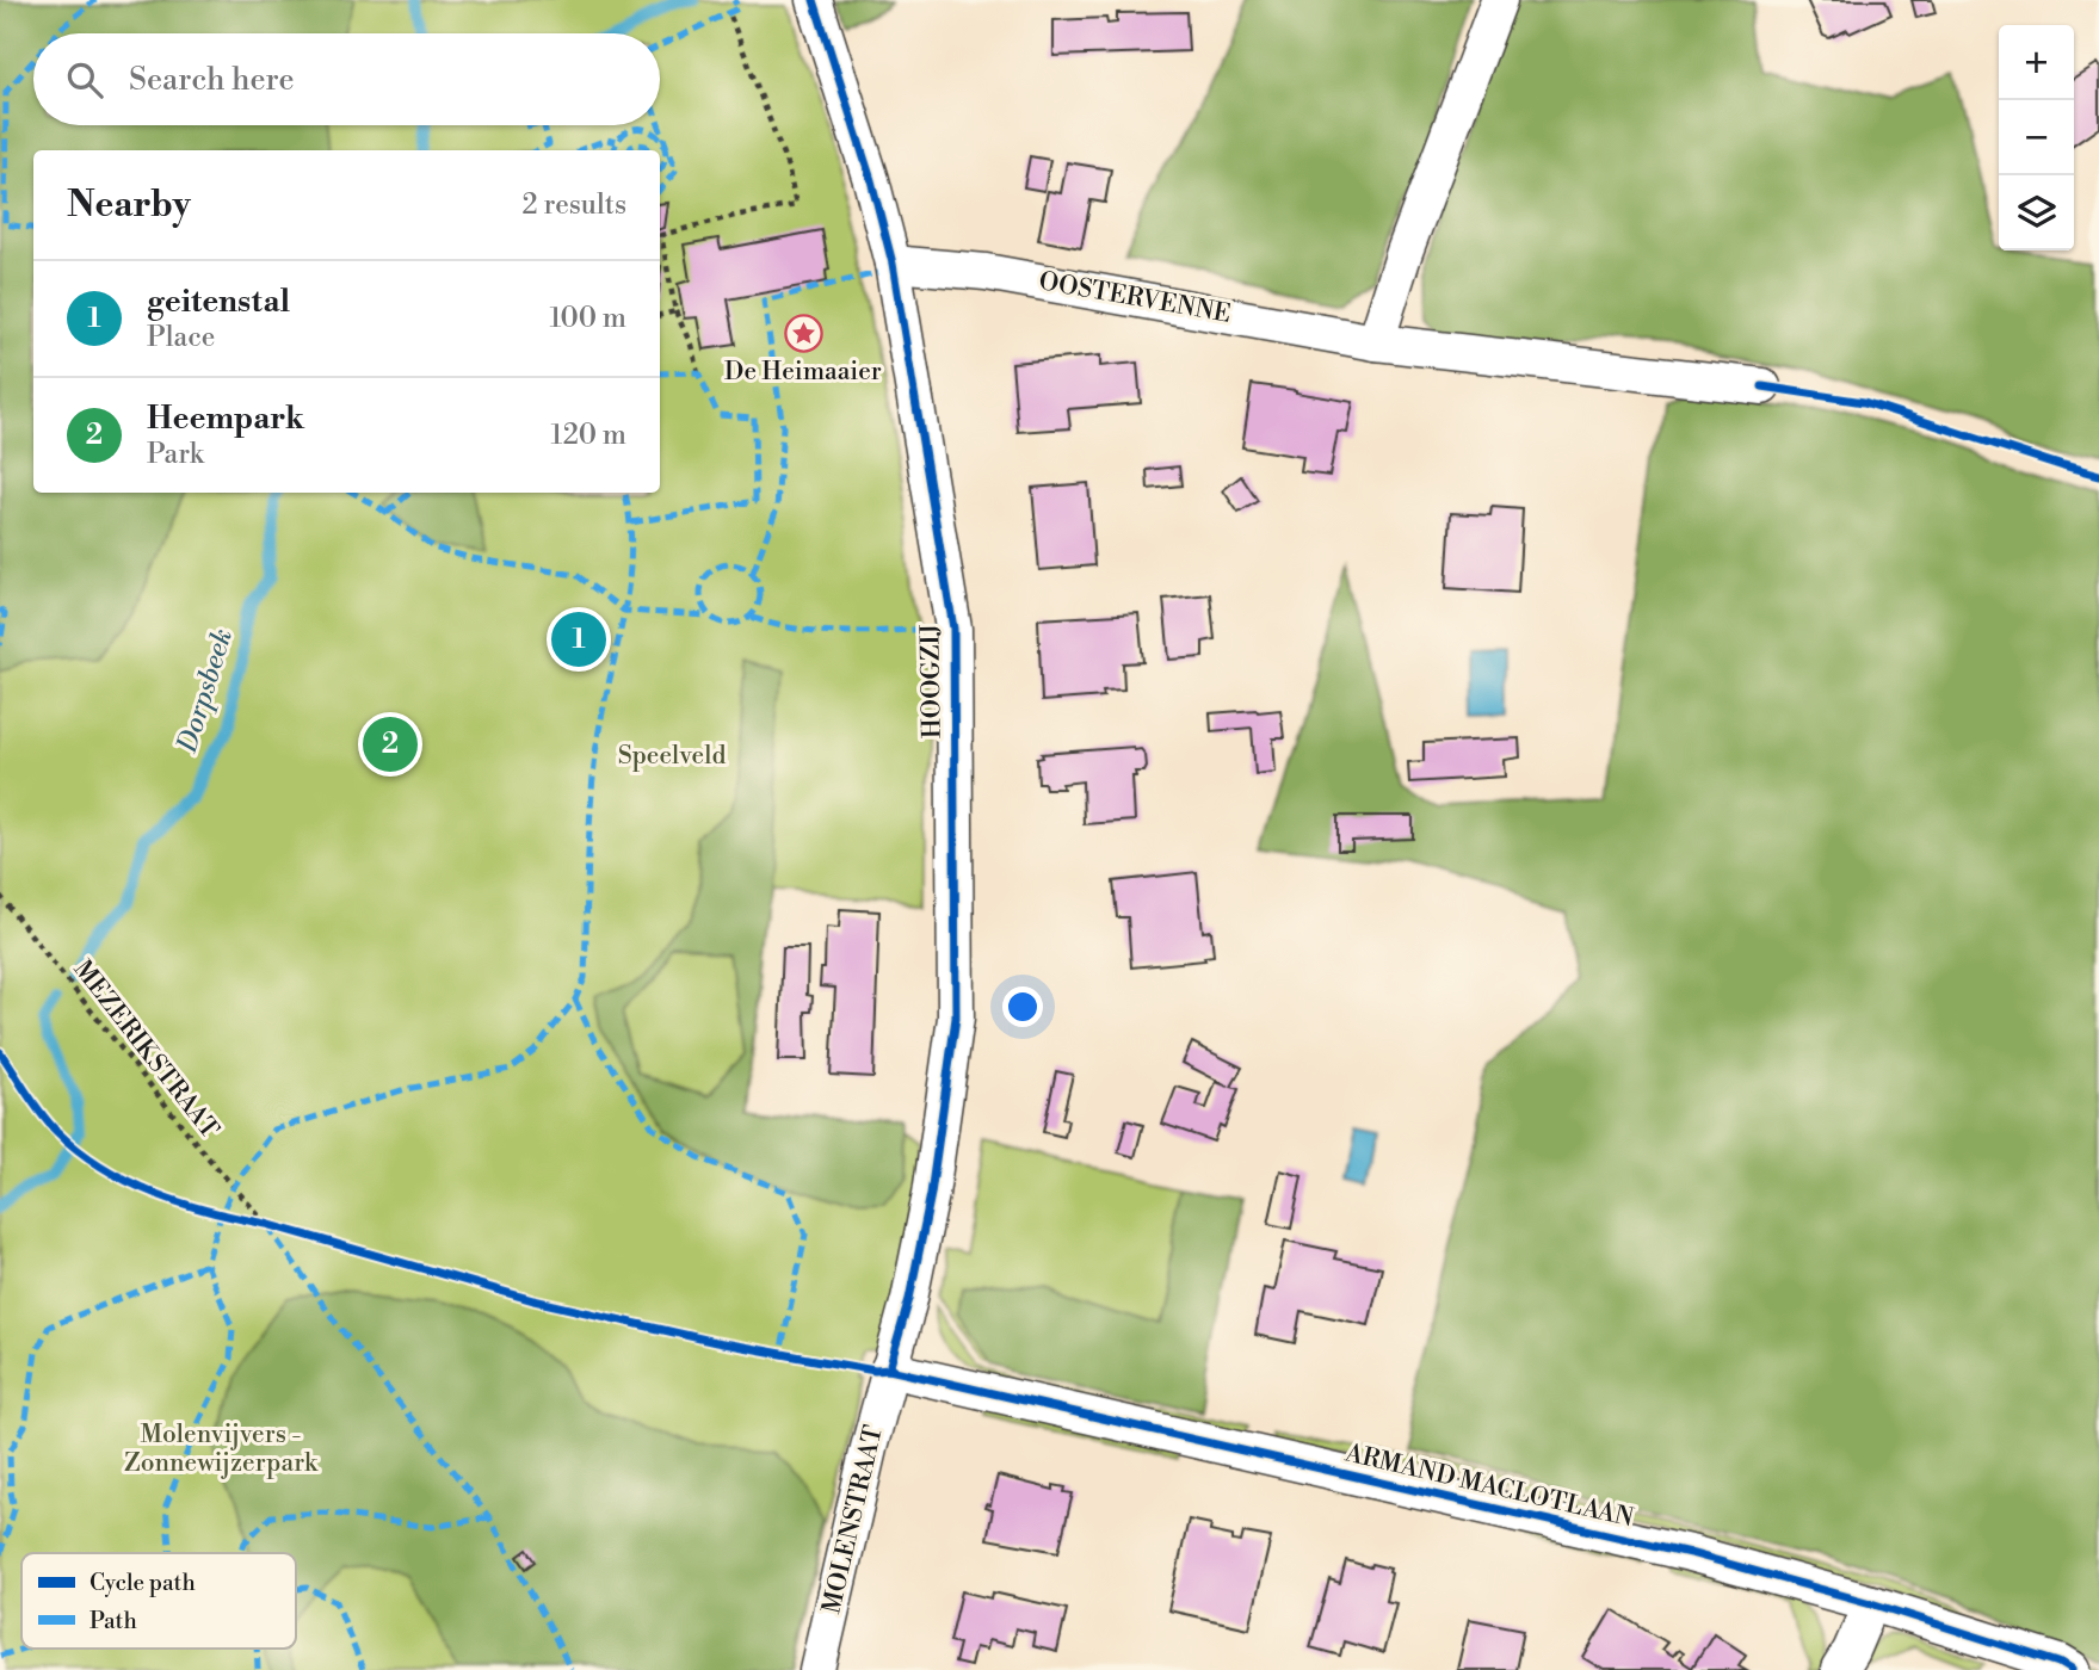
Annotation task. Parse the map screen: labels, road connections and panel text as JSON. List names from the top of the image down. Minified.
{"streets":{"street":["OOSTERVENNE","HOOGZIJ","ARMAND MACLOTLAAN","MOLENSTRAAT"],"path":["MEZERIKSTRAAT"]},"crossings":[["OOSTERVENNE","HOOGZIJ"],["HOOGZIJ","ARMAND MACLOTLAAN"],["HOOGZIJ","MOLENSTRAAT"],["ARMAND MACLOTLAAN","MOLENSTRAAT"]],"water":["Dorpsbeek"],"parks":["Speelveld","Molenvijvers - Zonnewijzerpark"],"places":{"place":["De Heimaaier"]},"legend":["Cycle path","Path"],"page":{"map_buttons":["+","−"],"search":"Search here","heading":["Nearby","2 results"],"list":[{"mark":"1","name":"geitenstal","note":"Place","value":"100 m"},{"mark":"2","name":"Heempark","note":"Park","value":"120 m"}],"pins":["1","2"]}}
